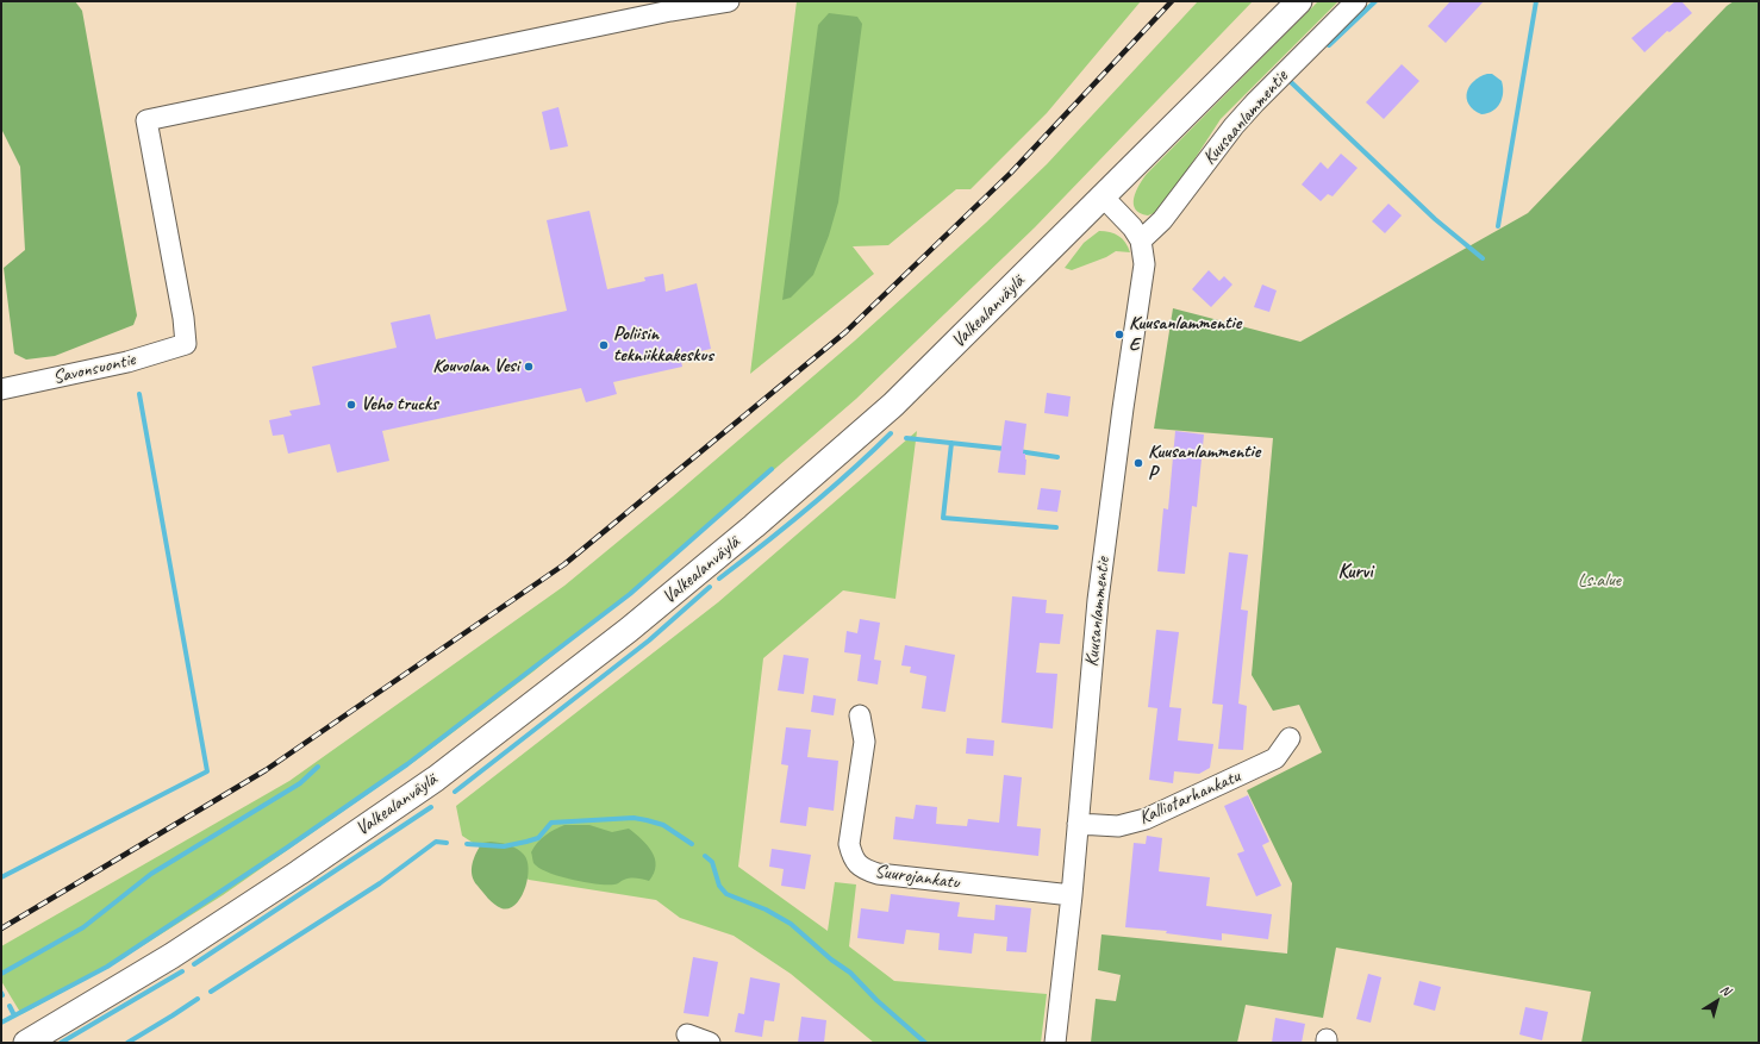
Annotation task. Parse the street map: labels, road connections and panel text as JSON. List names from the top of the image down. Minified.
{"streets":{"main road":["Valkealanväylä"],"street":["Kuusaanlammentie","Savonsuontie","Kuusanlammentie","Kalliotarhankatu","Suurojankatu"]},"crossings":[["Kuusaanlammentie","Kuusanlammentie"],["Valkealanväylä","Kuusanlammentie"],["Kuusanlammentie","Kalliotarhankatu"],["Kuusanlammentie","Suurojankatu"]],"districts":["Kurvi"],"parks":["Ls.alue"],"places":["Kuusanlammentie E","Poliisin tekniikkakeskus","Kouvolan Vesi","Veho trucks","Kuusanlammentie P"],"north":"top right"}
